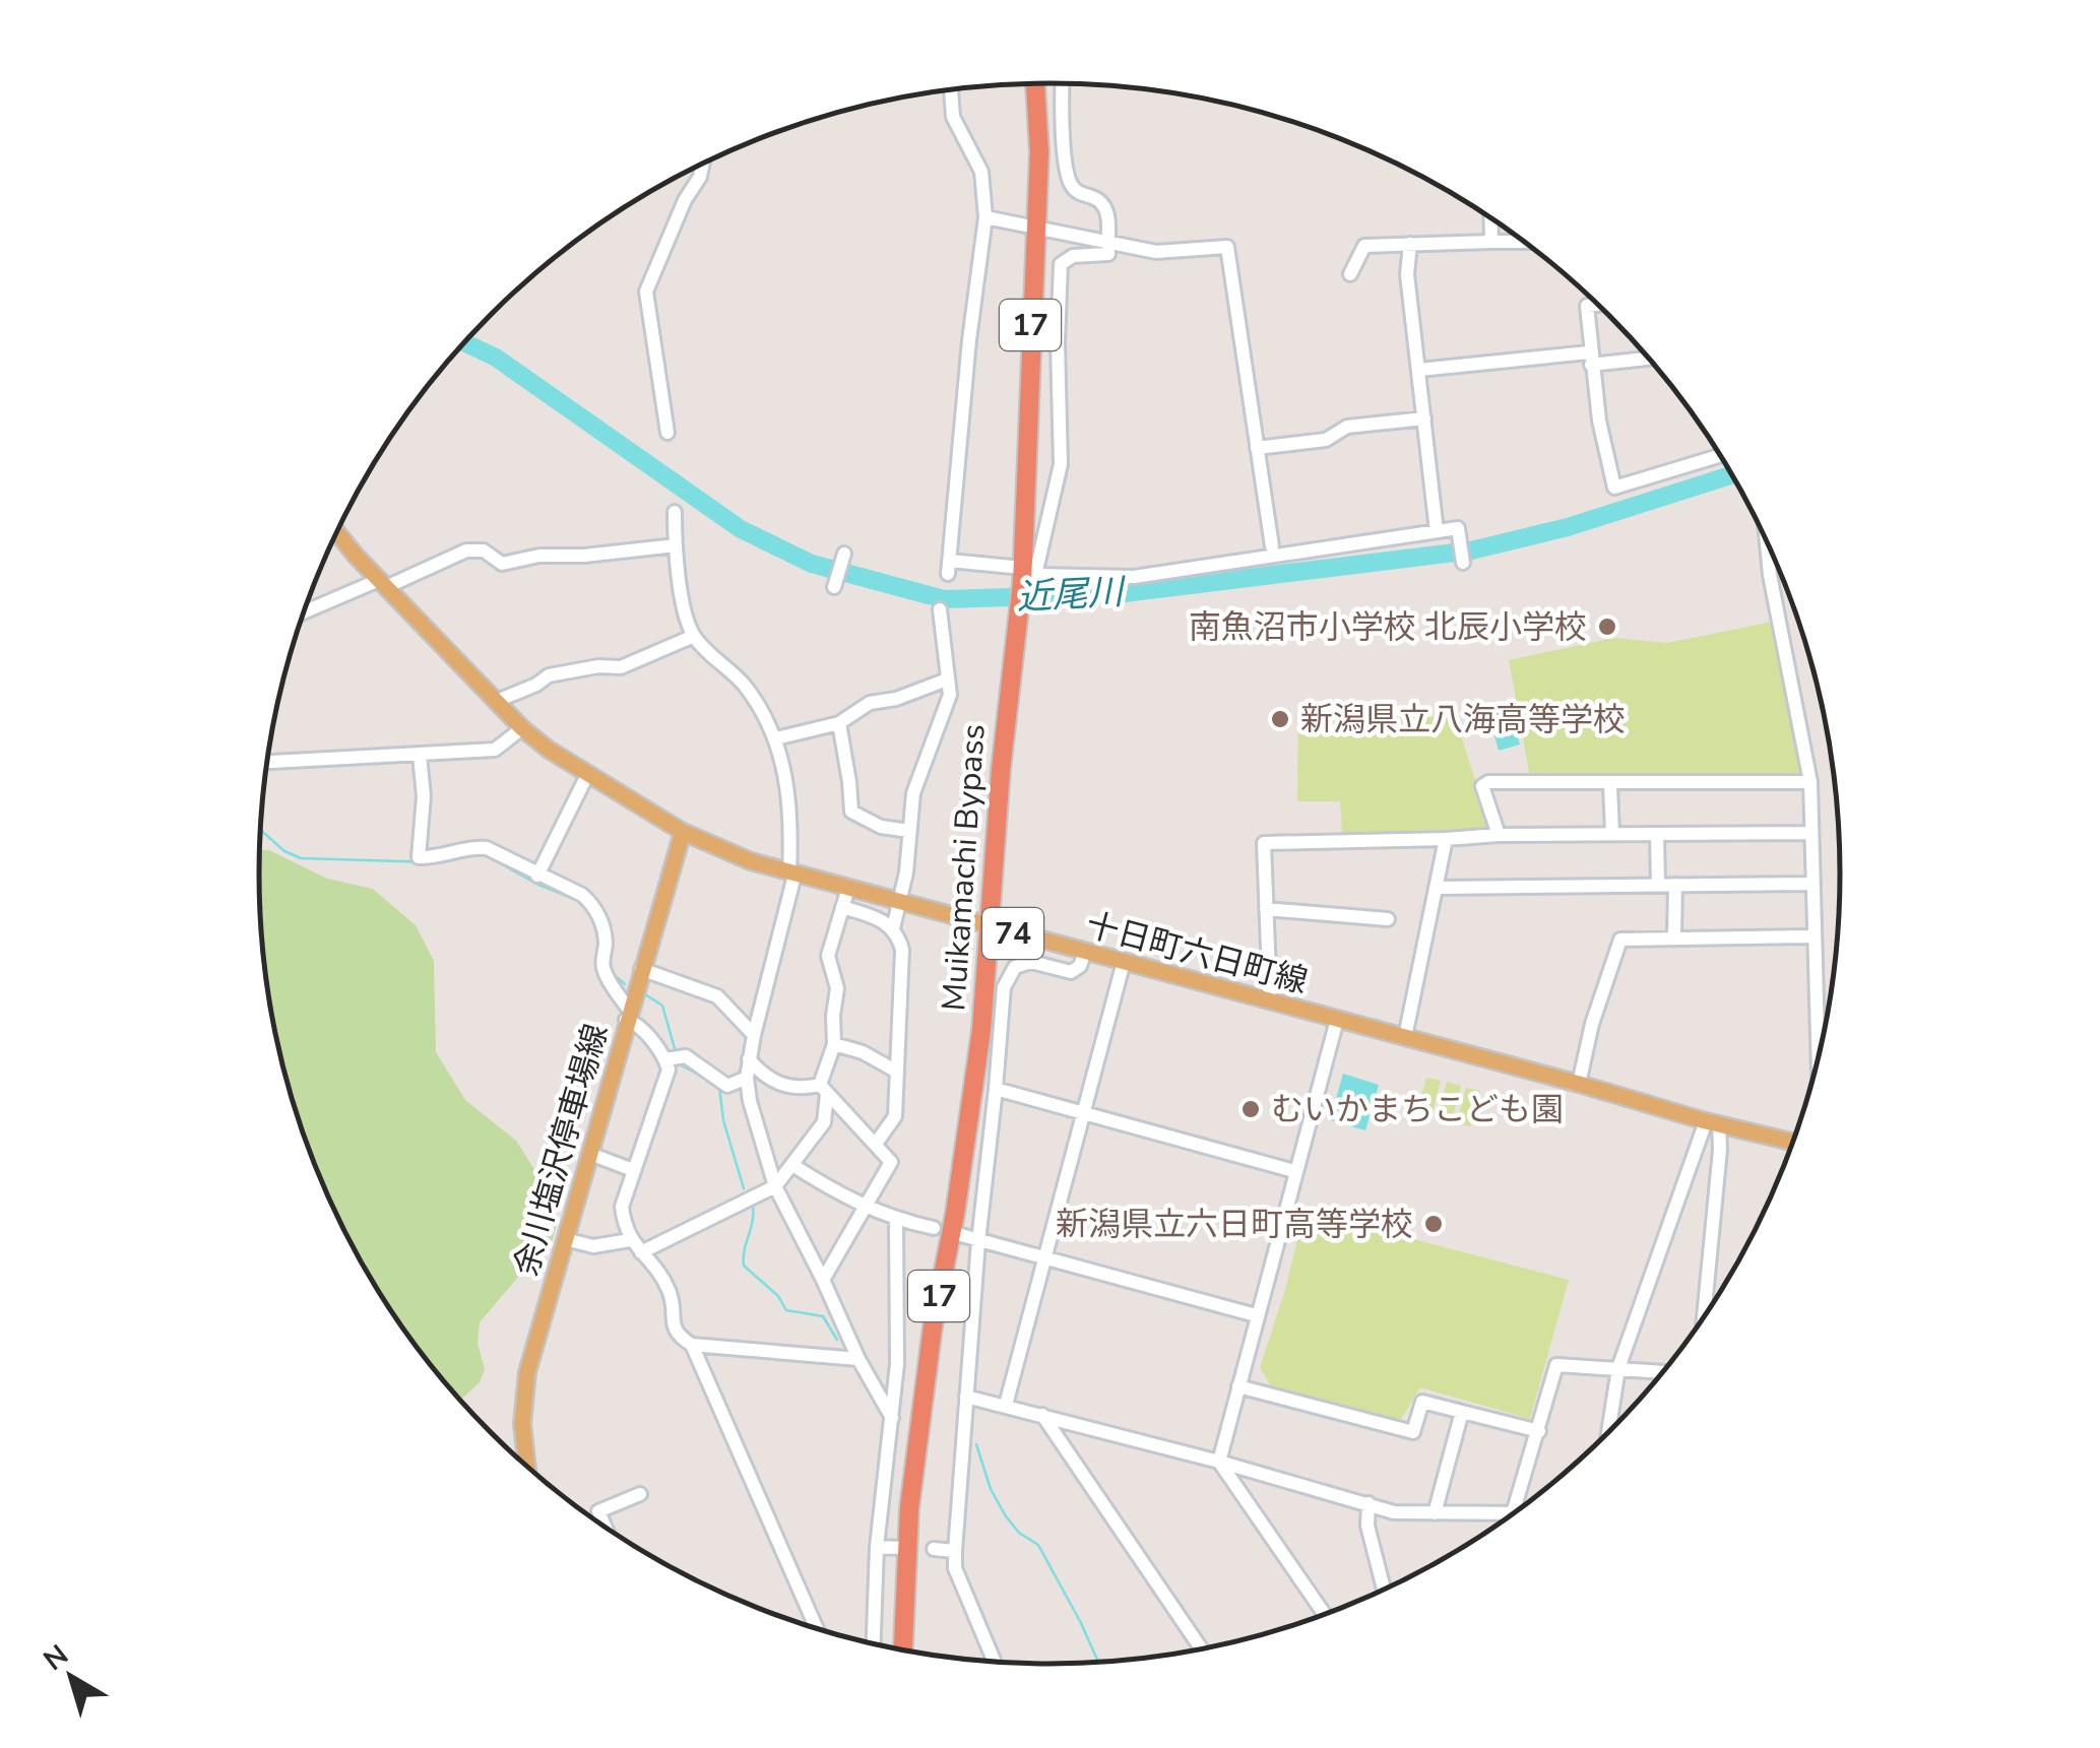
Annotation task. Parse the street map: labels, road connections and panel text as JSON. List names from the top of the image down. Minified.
{"streets":{"highway":["17","Muikamachi Bypass"],"main road":["74","十日町六日町線","余川塩沢停車場線"]},"crossings":[["Muikamachi Bypass","十日町六日町線"],["十日町六日町線","余川塩沢停車場線"]],"water":["近尾川"],"places":["南魚沼市小学校 北辰小学校","新潟県立八海高等学校","むいかまちこども園","新潟県立六日町高等学校"],"north":"top left"}
